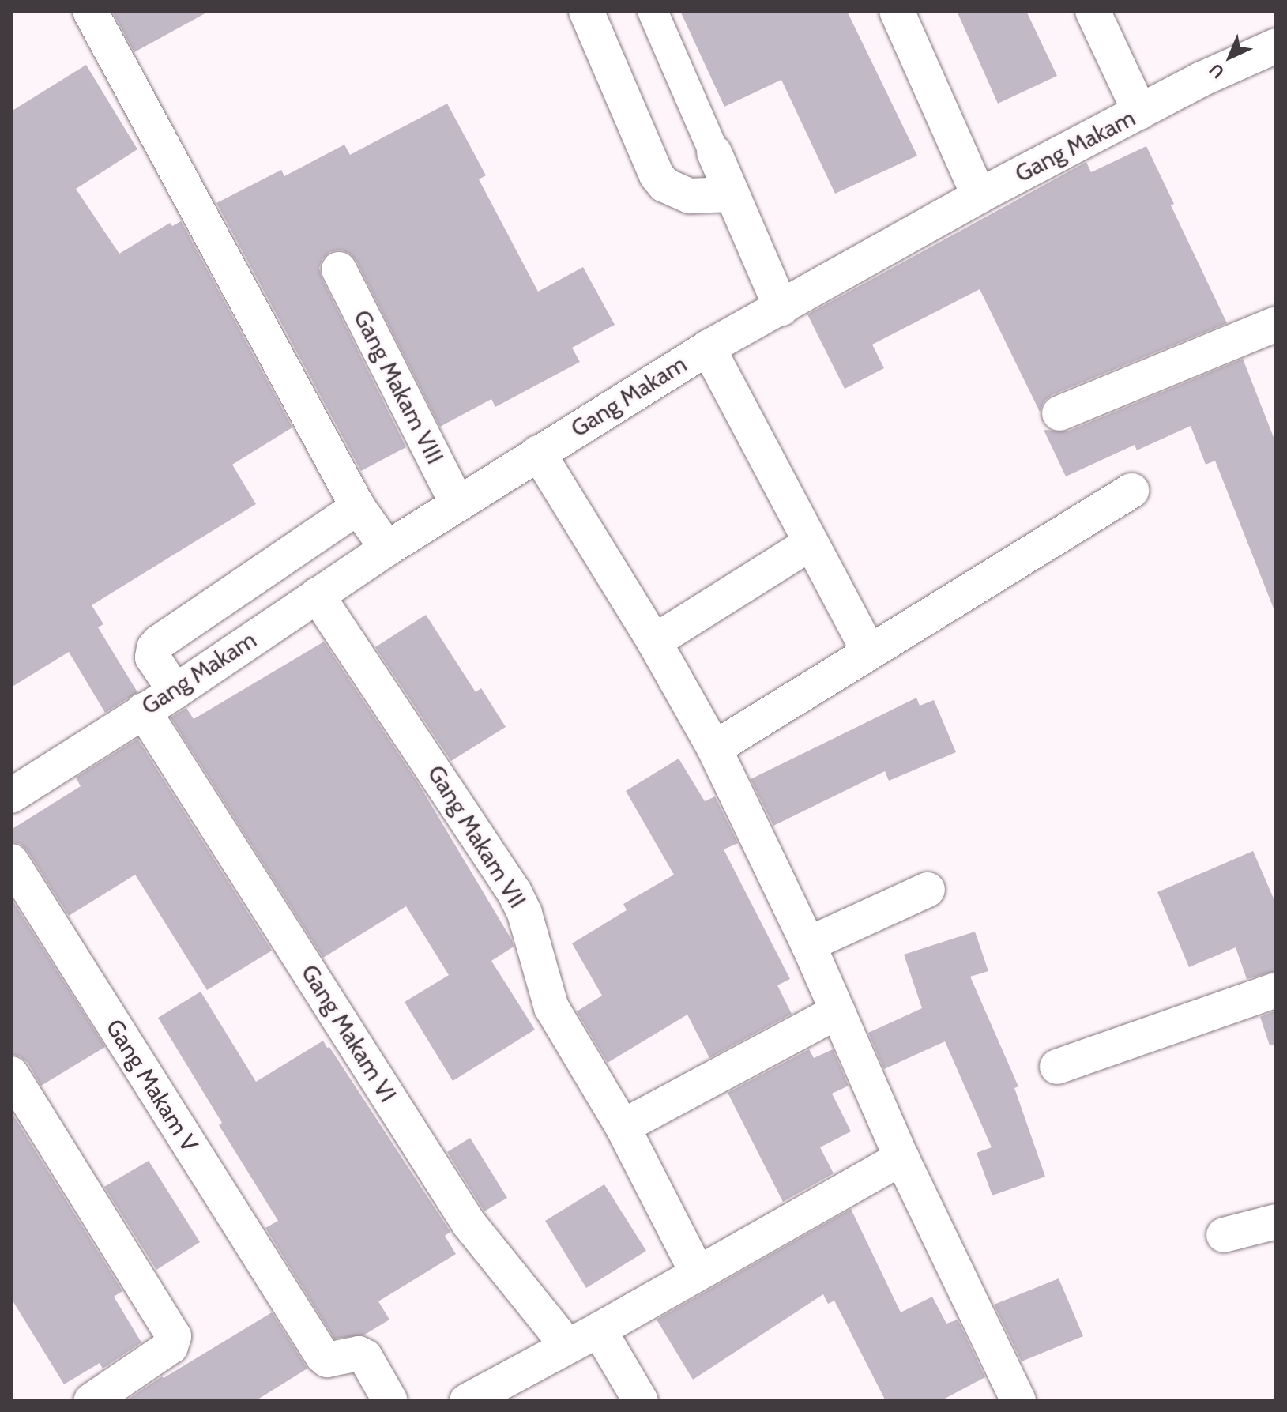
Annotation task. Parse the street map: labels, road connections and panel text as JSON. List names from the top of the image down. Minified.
{"streets":{"street":["Gang Makam","Gang Makam VIII","Gang Makam VII","Gang Makam VI","Gang Makam V"]},"crossings":[["Gang Makam","Gang Makam VIII"],["Gang Makam","Gang Makam VII"],["Gang Makam","Gang Makam VI"]],"north":"bottom left"}
